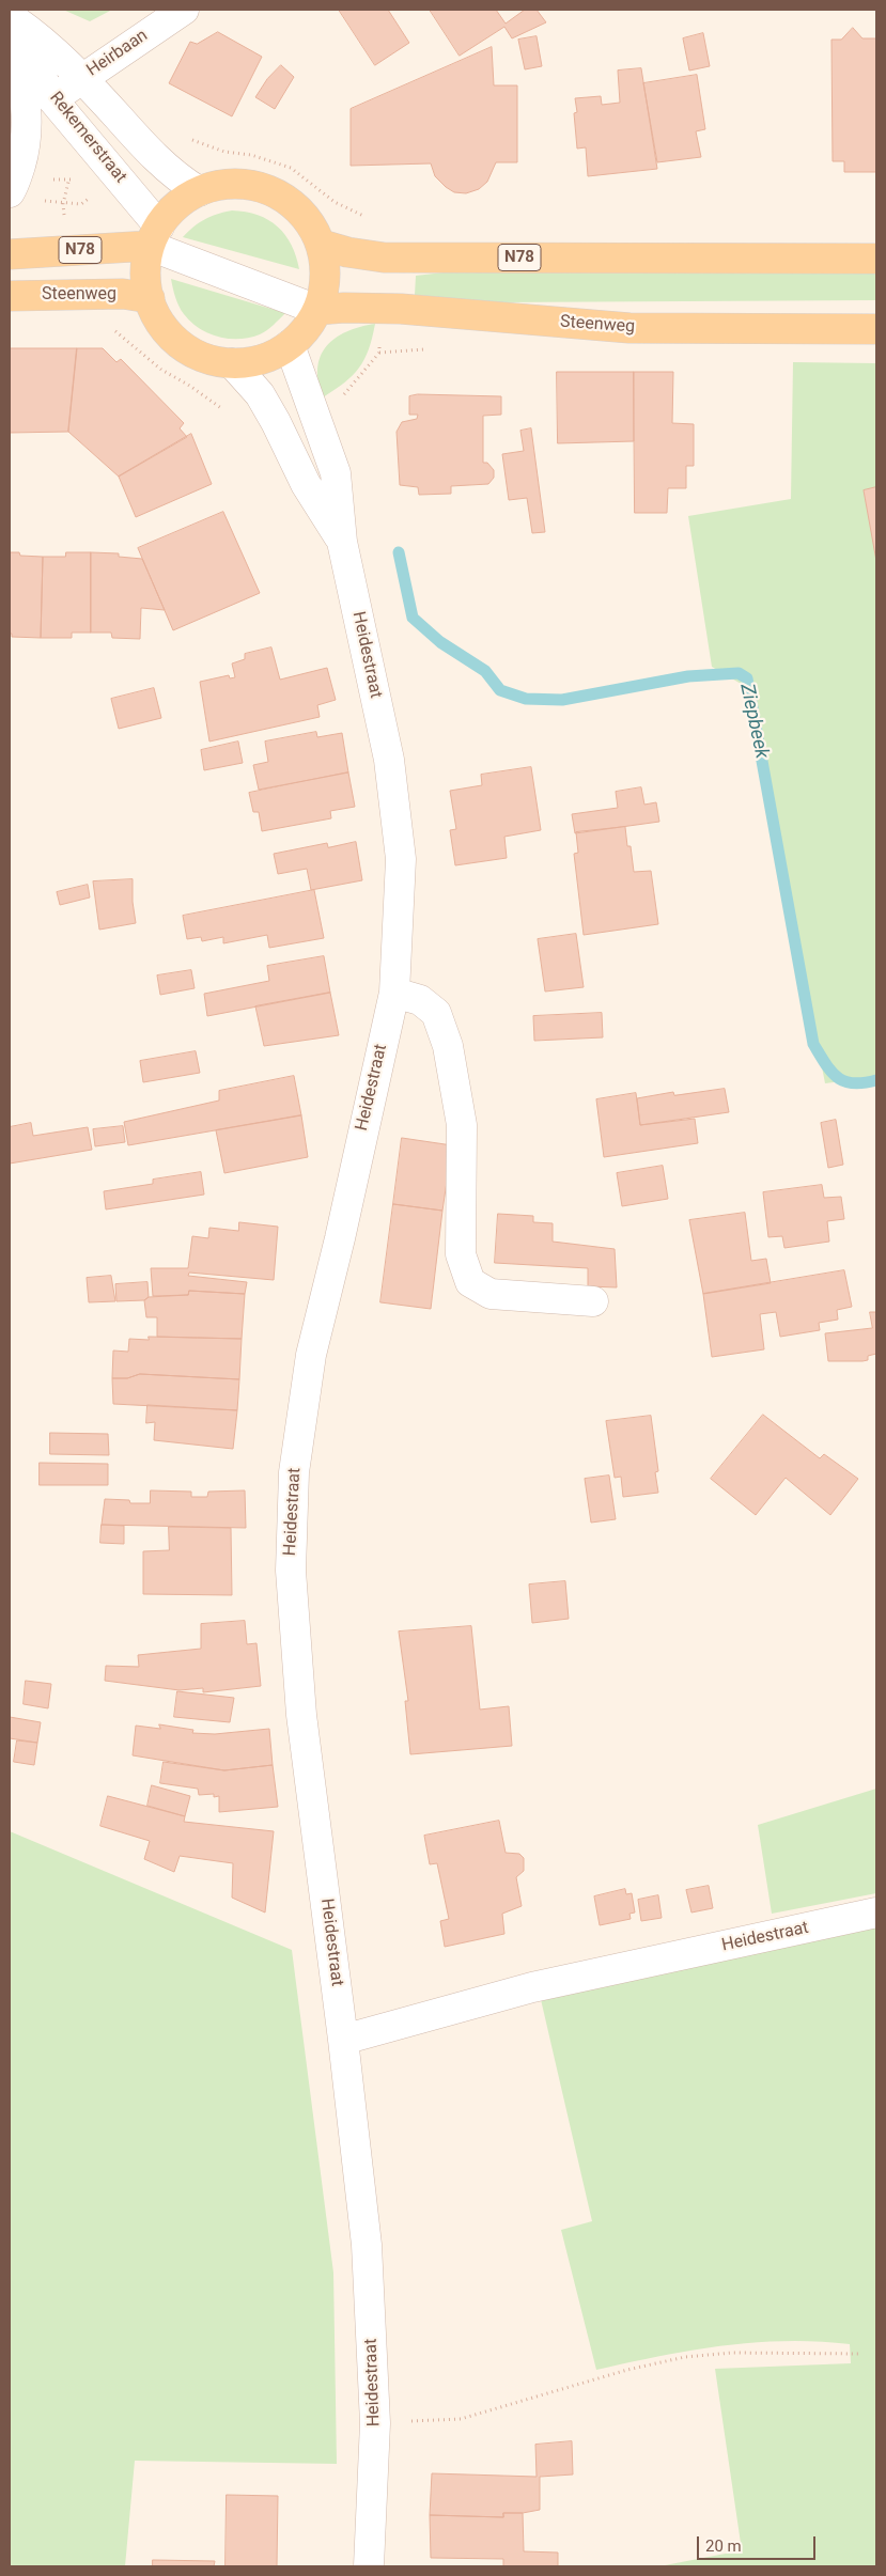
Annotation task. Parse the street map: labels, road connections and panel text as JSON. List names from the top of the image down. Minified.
{"streets":{"main road":["N78","Steenweg"],"street":["Heirbaan","Rekemerstraat","Heidestraat"]},"crossings":[["Heirbaan","Rekemerstraat"],["Rekemerstraat","N78"]],"water":["Ziepbeek"],"scale_bar":"20 m"}
